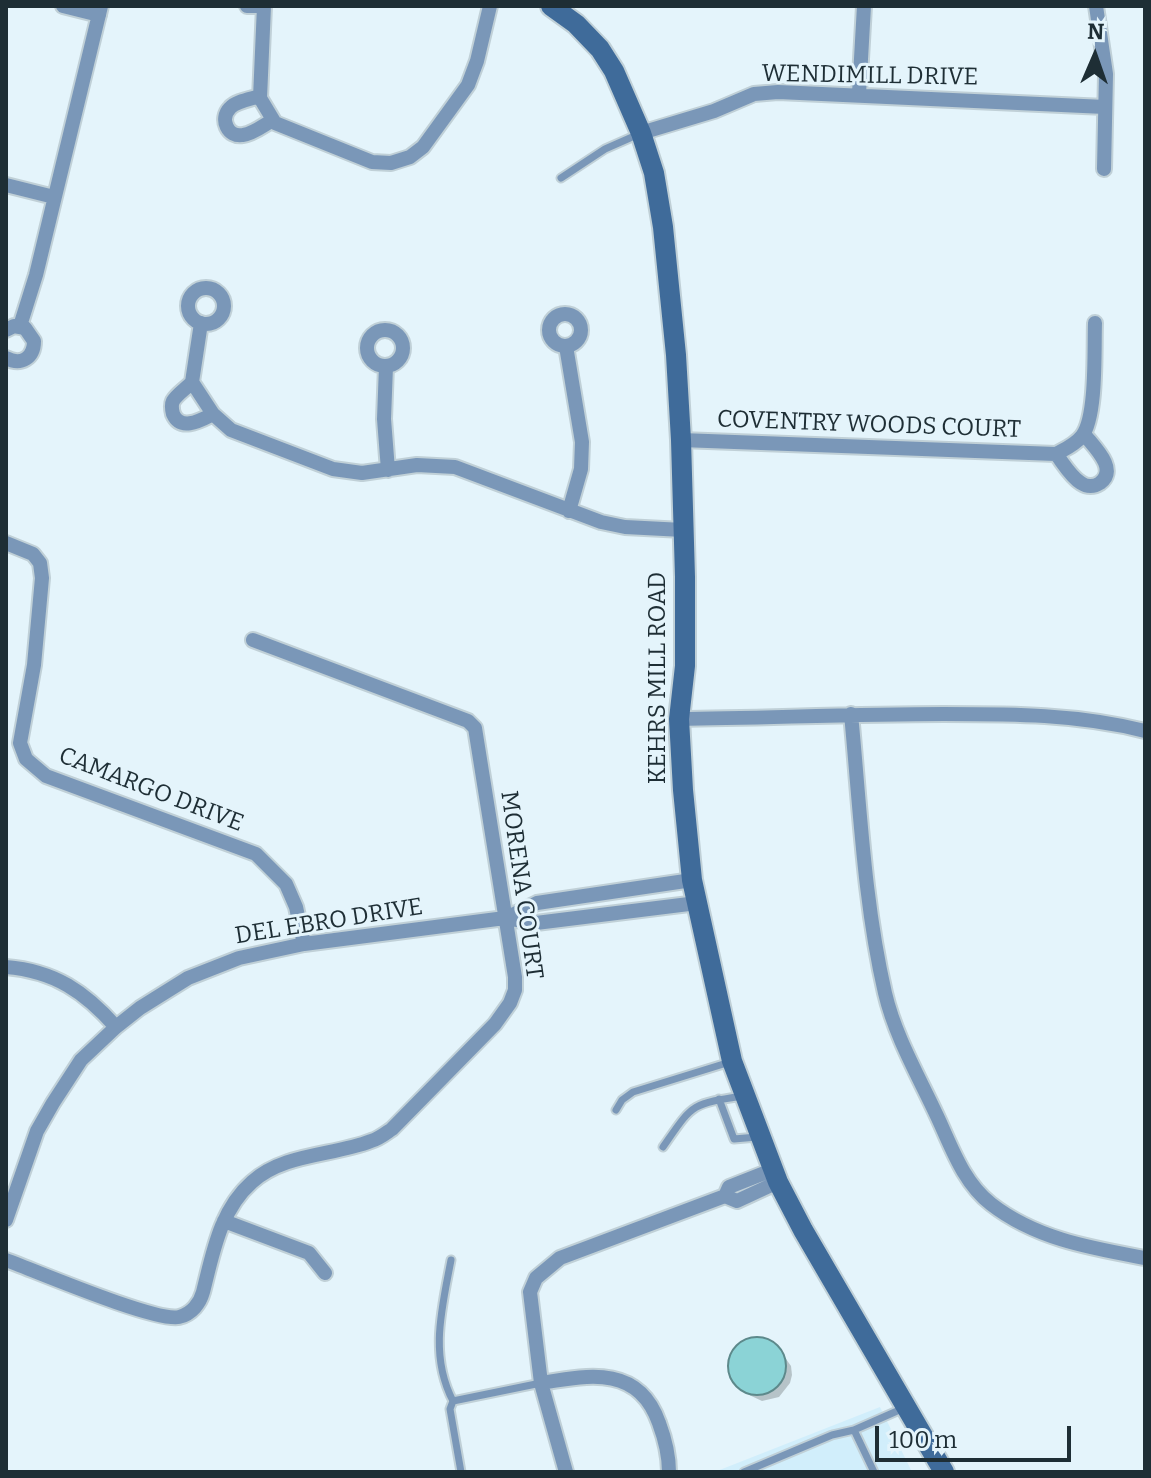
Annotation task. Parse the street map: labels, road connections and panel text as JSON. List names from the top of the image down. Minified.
{"streets":{"main road":["KEHRS MILL ROAD"],"street":["WENDIMILL DRIVE","COVENTRY WOODS COURT","CAMARGO DRIVE","MORENA COURT","DEL EBRO DRIVE"]},"crossings":[["WENDIMILL DRIVE","KEHRS MILL ROAD"],["COVENTRY WOODS COURT","KEHRS MILL ROAD"],["KEHRS MILL ROAD","DEL EBRO DRIVE"],["CAMARGO DRIVE","DEL EBRO DRIVE"],["MORENA COURT","DEL EBRO DRIVE"]],"scale_bar":"100 m","north":"top"}
